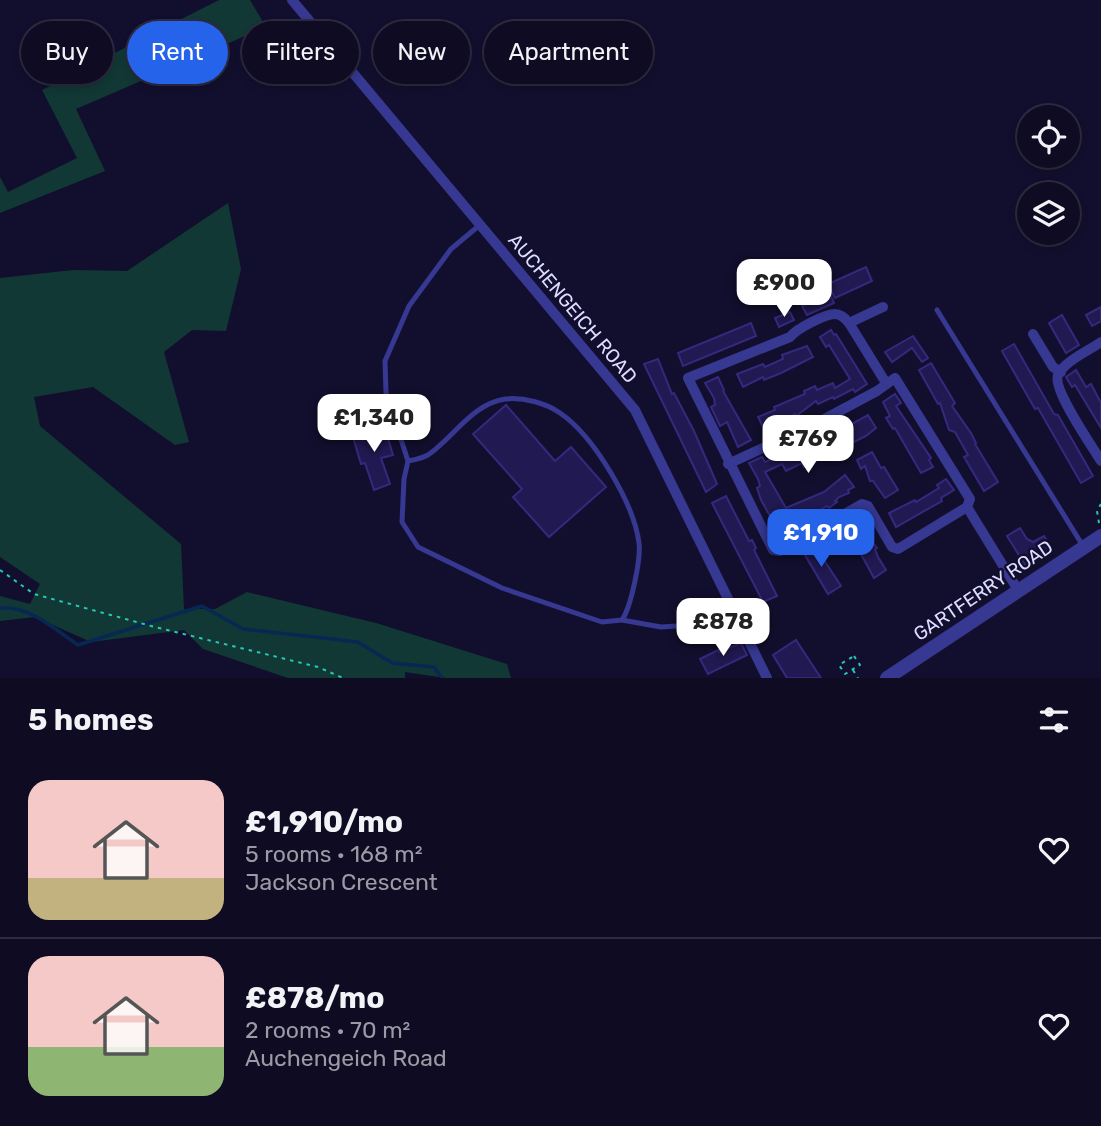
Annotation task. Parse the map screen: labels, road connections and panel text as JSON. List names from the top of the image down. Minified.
{"streets":{"street":["AUCHENGEICH ROAD","GARTFERRY ROAD"]},"page":{"chip":["Buy","Rent","Filters","New","Apartment"],"price":["£900","£1,340","£769","£1,910","£878"],"heading":"5 homes","list":[{"name":"£1,910/mo","note":"5 rooms · 168 m² · Jackson Crescent"},{"name":"£878/mo","note":"2 rooms · 70 m² · Auchengeich Road"}]}}
